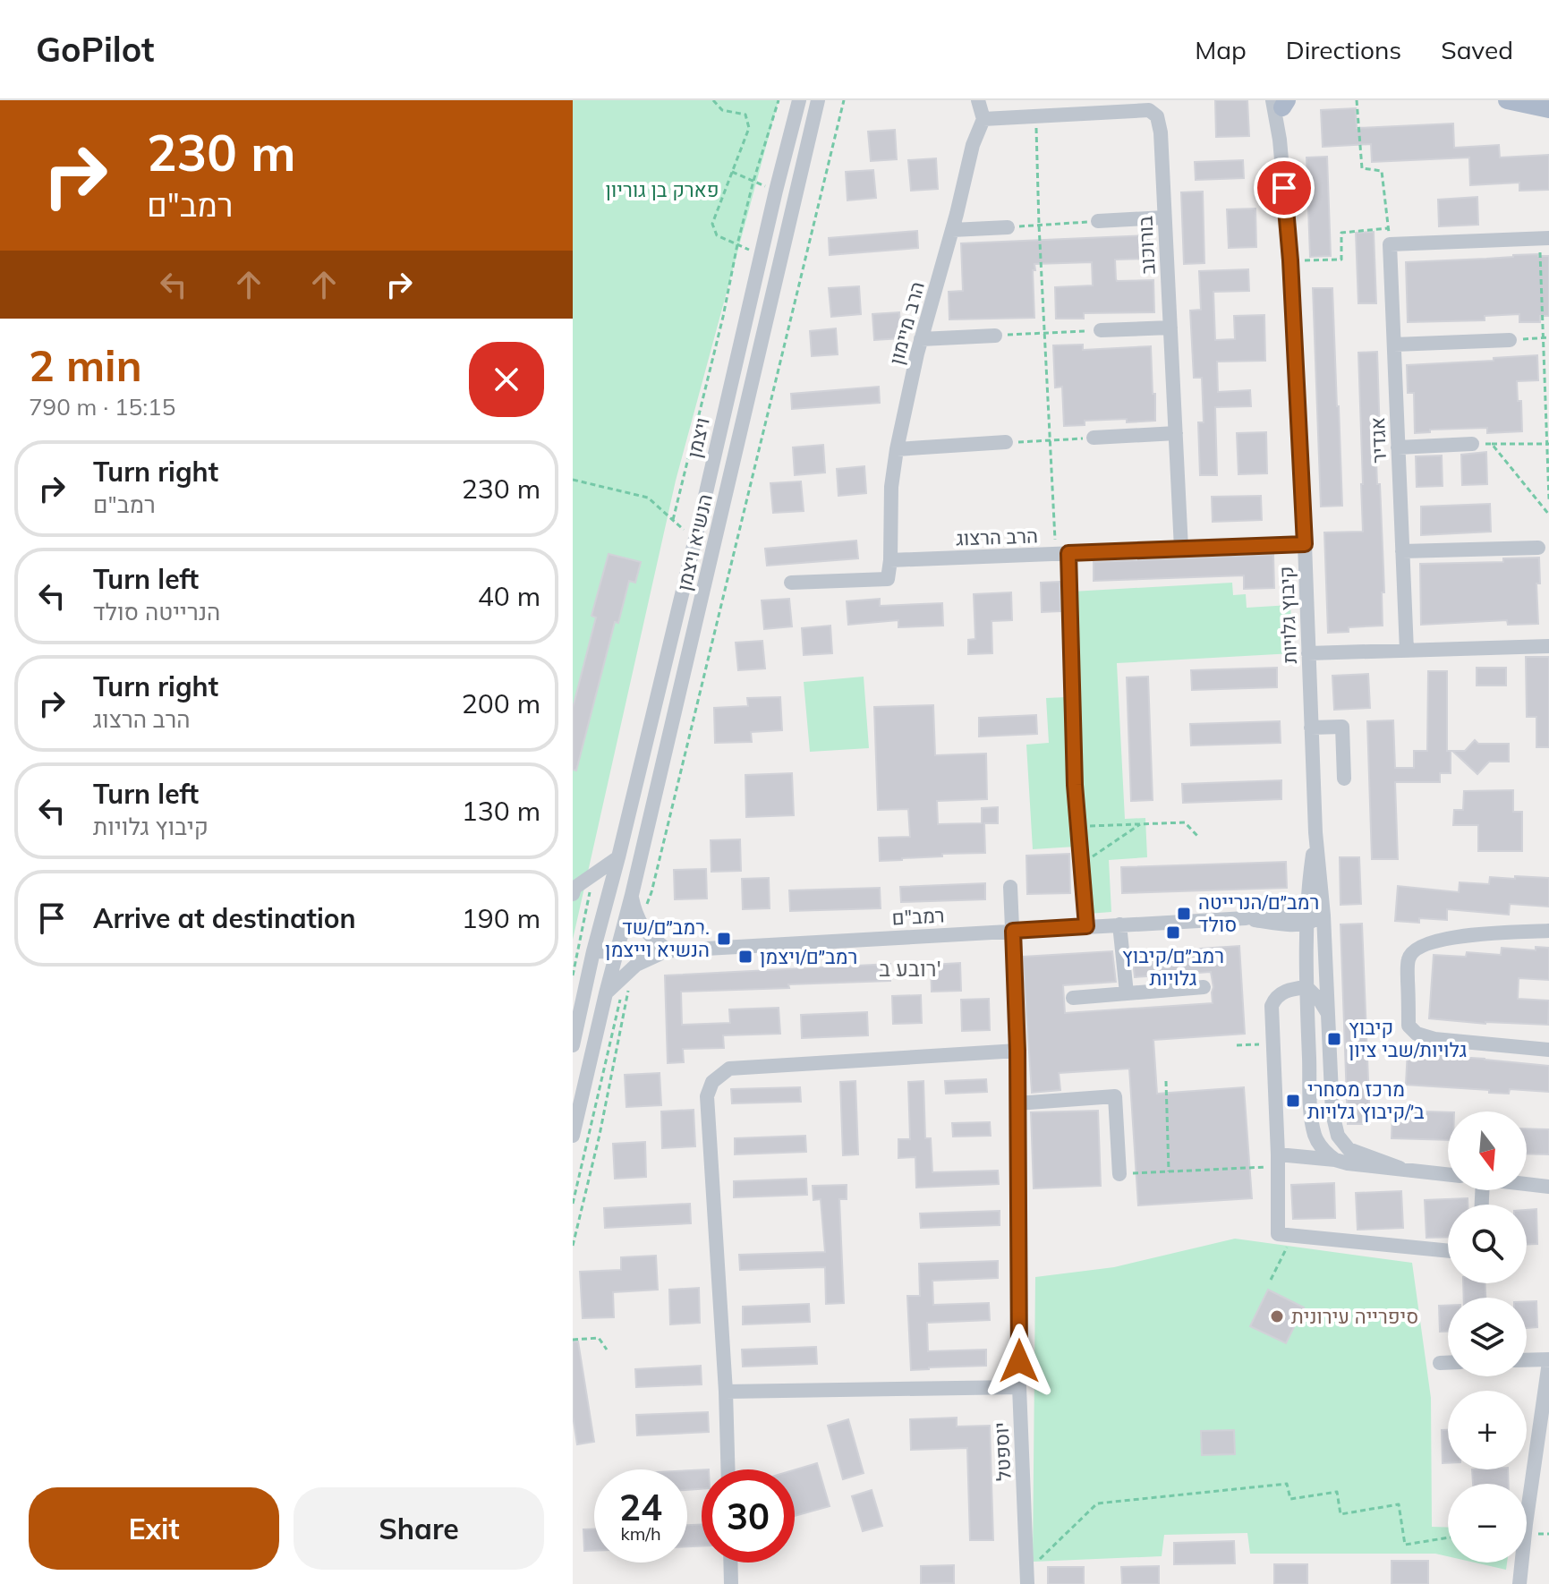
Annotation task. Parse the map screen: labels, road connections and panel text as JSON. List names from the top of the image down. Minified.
{"streets":{"street":["בורוכוב","הרב מיימון","ויצמן","אגדיר","הרב הרצוג","הנשיא ויצמן","קיבוץ גלויות","רמב\"ם","יוספטל"]},"crossings":[["בורוכוב","הרב מיימון"],["בורוכוב","הרב הרצוג"],["הרב מיימון","הרב הרצוג"],["ויצמן","רמב\"ם"],["הרב הרצוג","קיבוץ גלויות"],["הנשיא ויצמן","רמב\"ם"],["קיבוץ גלויות","רמב\"ם"],["רמב\"ם","יוספטל"]],"districts":["רובע ב'"],"parks":["פארק בן גוריון"],"places":{"transit":["רמב״ם/הנרייטה סולד","רמב״ם/קיבוץ גלויות","רמב״ם/שד. הנשיא וייצמן","רמב״ם/ויצמן","קיבוץ גלויות/שבי ציון","מרכז מסחרי ב׳/קיבוץ גלויות"],"other":["סיפרייה עירונית"]},"north":"bottom","page":{"header":"GoPilot","nav":["Map","Directions","Saved"],"turn":["230 m","רמב\"ם"],"heading":["2 min","790 m · 15:15"],"list":[{"name":"Turn right","note":"רמב\"ם","value":"230 m"},{"name":"Turn left","note":"הנרייטה סולד","value":"40 m"},{"name":"Turn right","note":"הרב הרצוג","value":"200 m"},{"name":"Turn left","note":"קיבוץ גלויות","value":"130 m"},{"name":"Arrive at destination","value":"190 m"}],"map_buttons":["+","−"],"speed":"24 km/h","limit":"30","buttons":["Exit","Share"]}}
